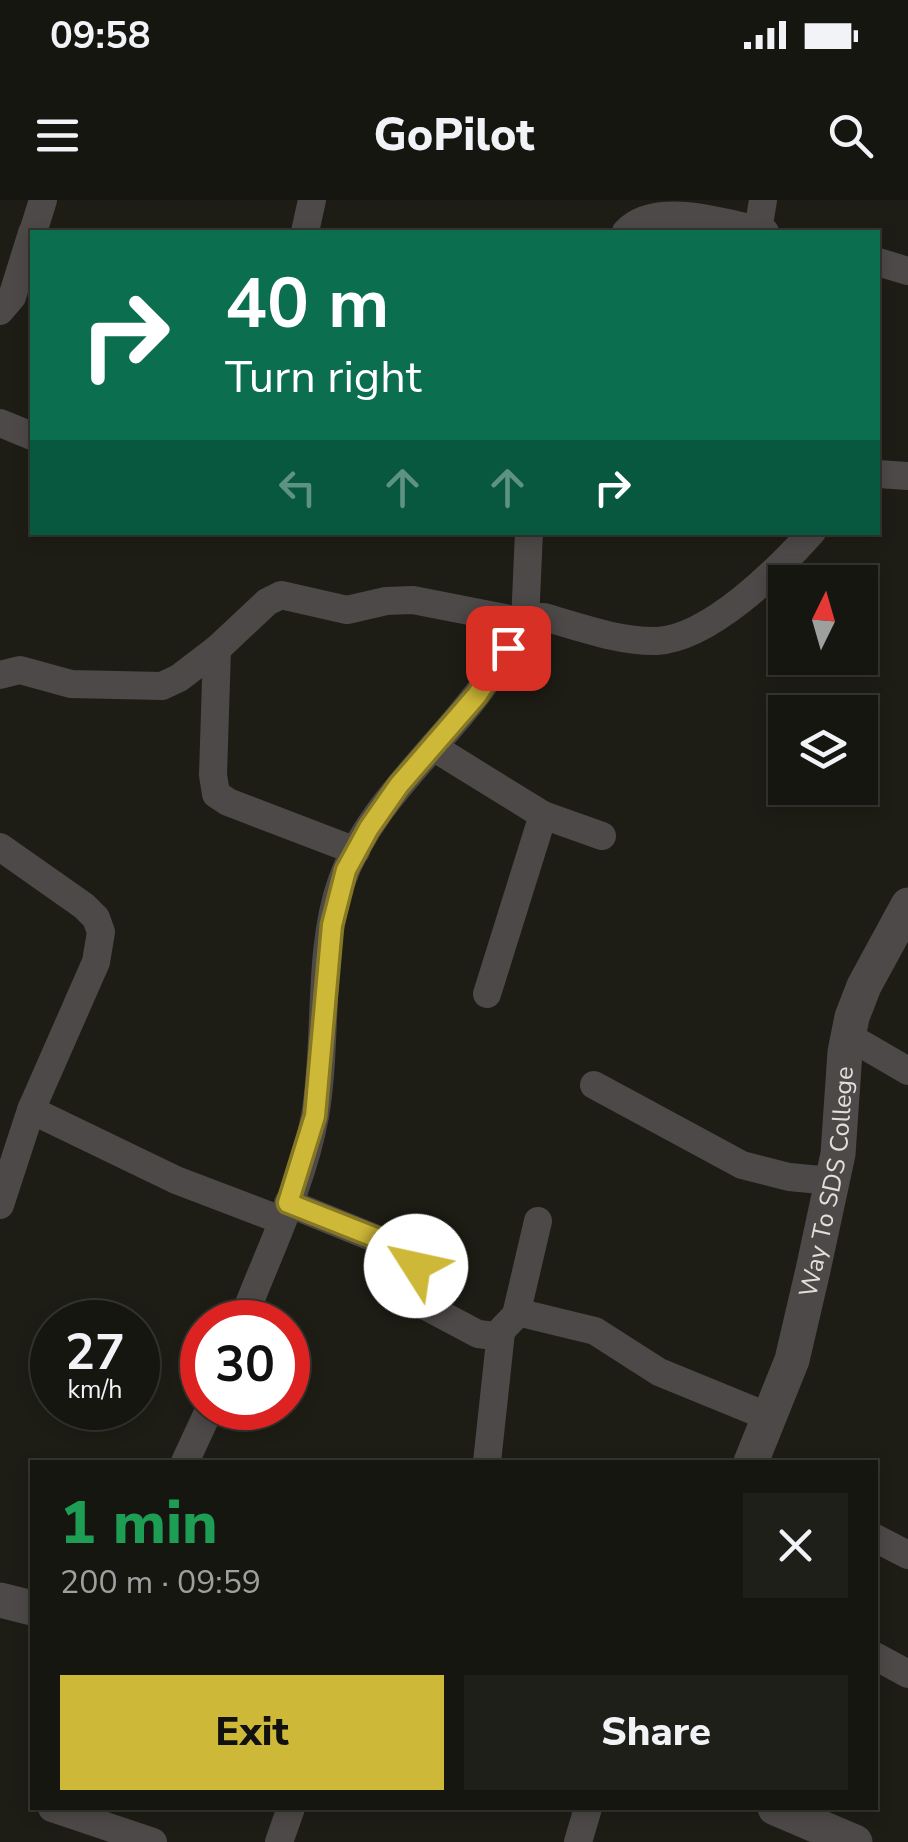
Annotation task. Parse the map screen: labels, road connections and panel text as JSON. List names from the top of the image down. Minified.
{"streets":{"street":["Way To SDS College"]},"north":"top","page":{"status":"09:58","header":"GoPilot","turn":["40 m","Turn right"],"speed":"27 km/h","limit":"30","heading":["1 min","200 m · 09:59"],"buttons":["Exit","Share"]}}
